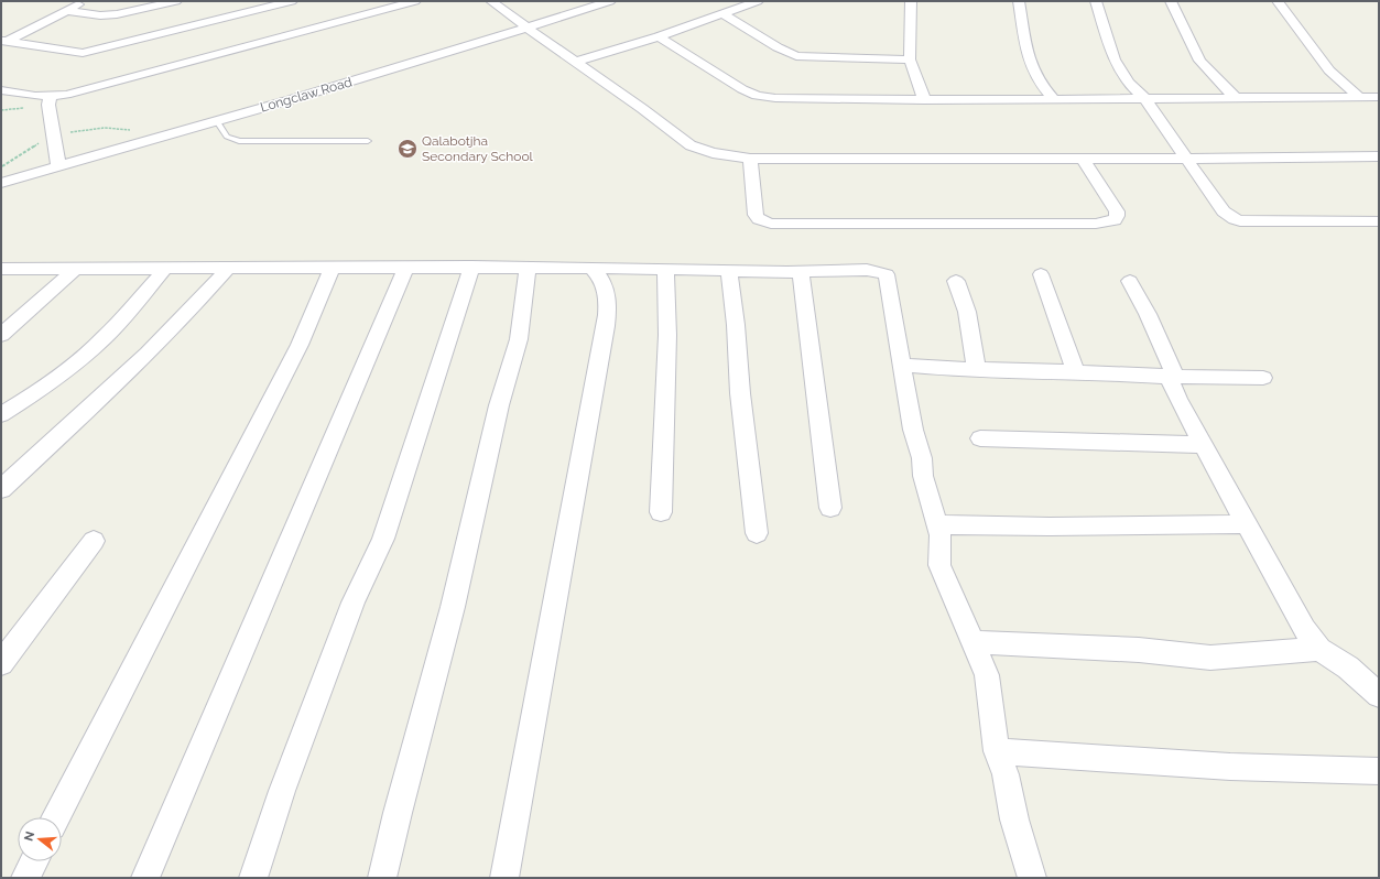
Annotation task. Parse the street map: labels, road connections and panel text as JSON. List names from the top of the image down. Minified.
{"streets":{"street":["Longclaw Road"]},"places":{"school or university":["Qalabotjha Secondary School"]},"north":"left"}
